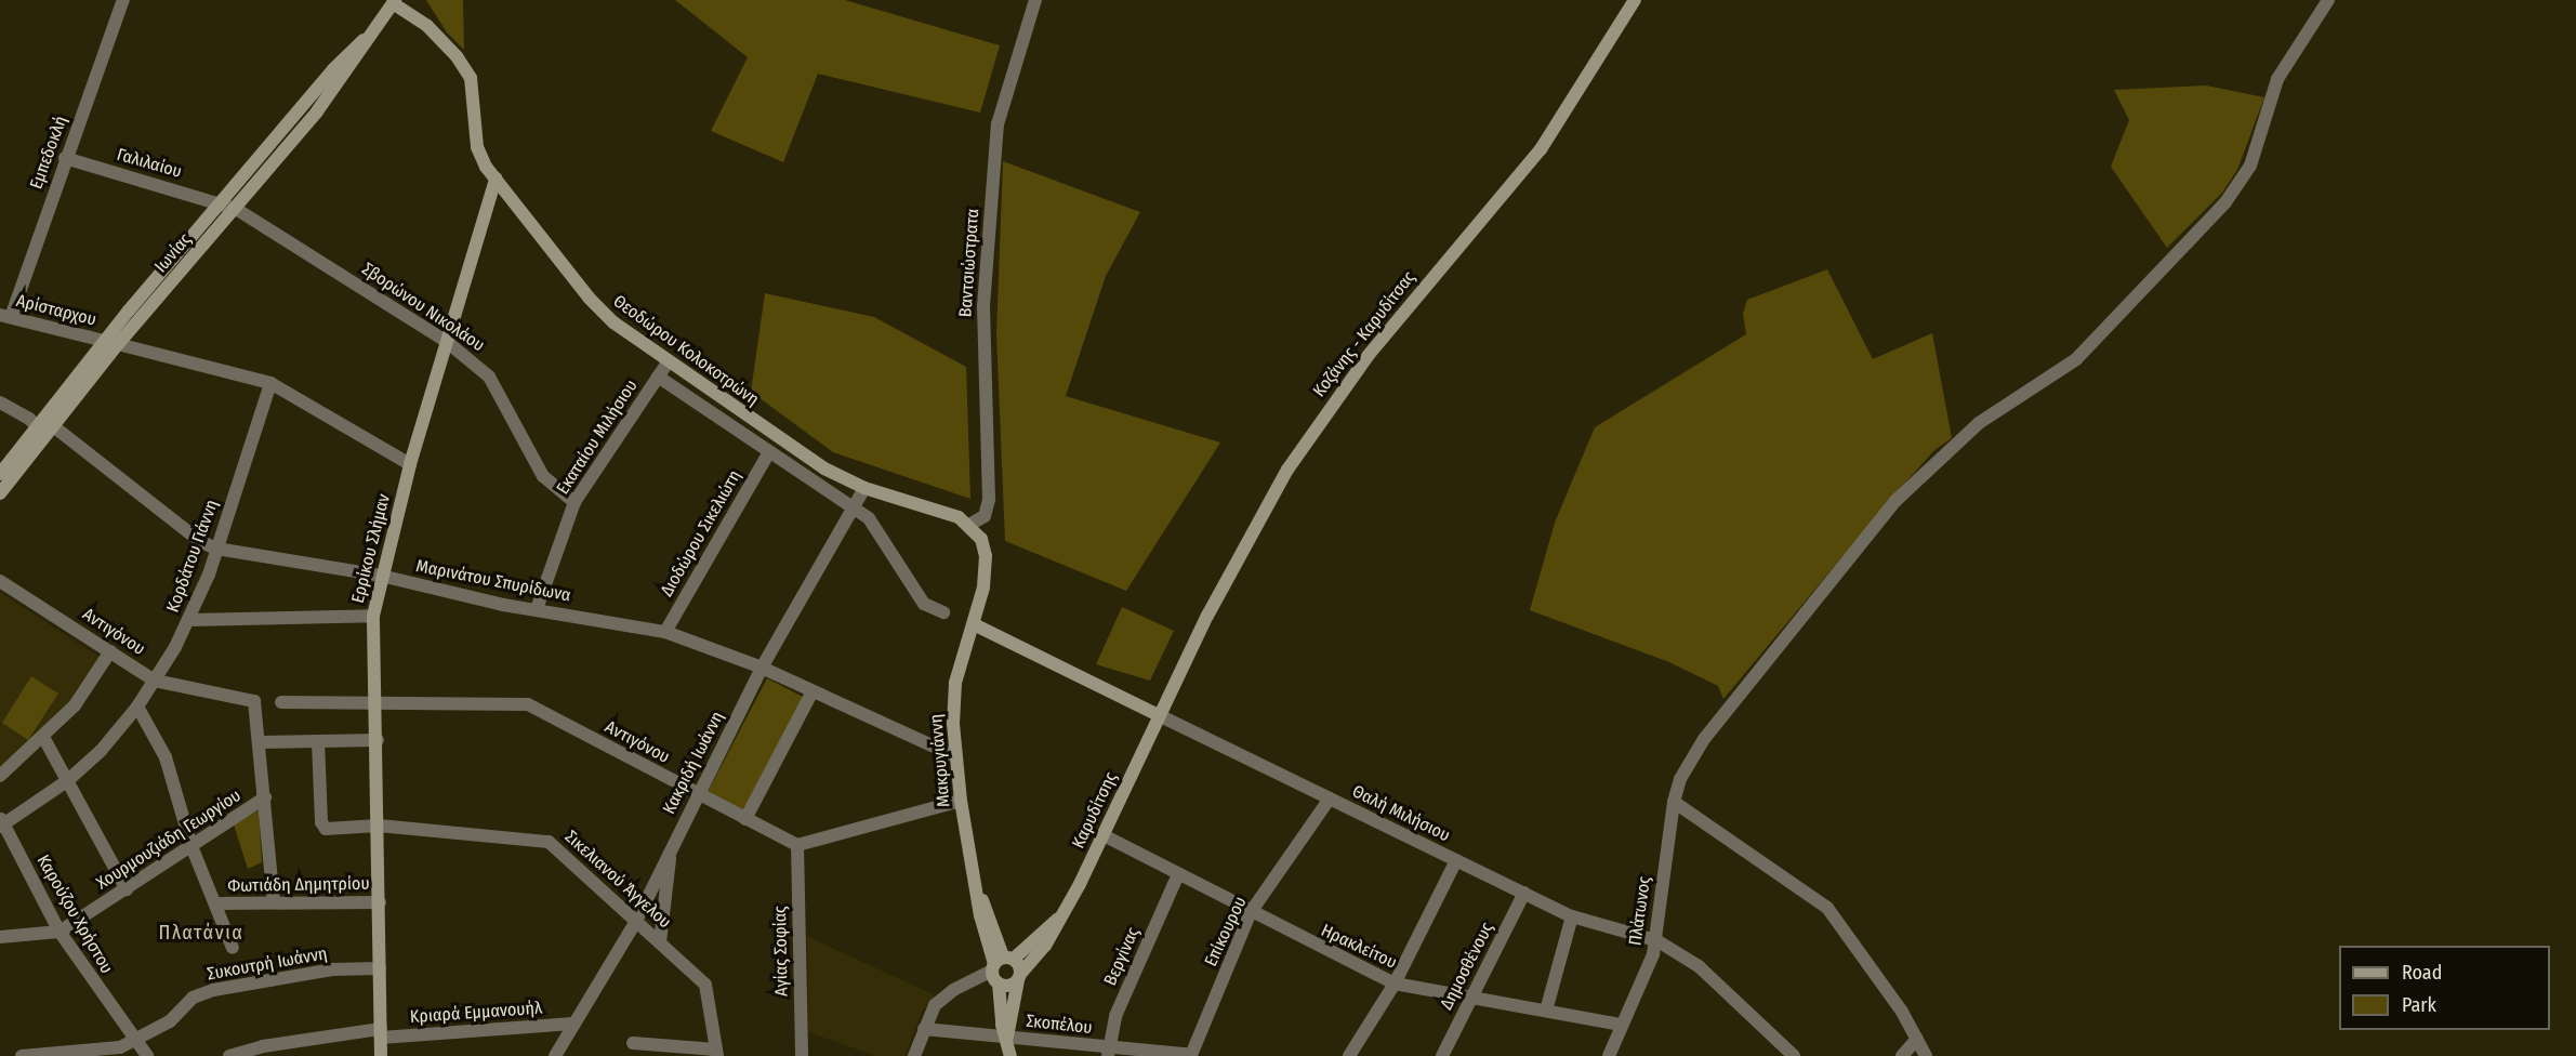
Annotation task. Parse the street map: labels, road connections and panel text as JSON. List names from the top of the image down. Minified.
{"streets":{"street":["Εμπεδοκλή","Γαλιλαίου","Ιωνίας","Βαντσιώστρατα","Σβορώνου Νικολάου","Αρίσταρχου","Κοζάνης - Καρυδίτσας","Θεοδώρου Κολοκοτρώνη","Εκαταίου Μιλήσιου","Διοδώρου Σικελιώτη","Ερρίκου Σλήμαν","Κορδάτου Γιάννη","Μαρινάτου Σπυρίδωνα","Αντιγόνου","Μακρυγιάννη","Κακριδή Ιωάννη","Καρυδίτσης","Θαλή Μιλήσιου","Χουρμουζιάδη Γεωργίου","Σικελιανού Άγγελου","Φωτιάδη Δημητρίου","Πλάτωνος","Καρούζου Χρήστου","Επίκουρου","Ηρακλείτου","Αγίας Σοφίας","Βεργίνας","Συκουτρή Ιωάννη","Δημοσθένους","Κριαρά Εμμανουήλ","Σκοπέλου"]},"crossings":[["Εμπεδοκλή","Γαλιλαίου"],["Εμπεδοκλή","Αρίσταρχου"],["Γαλιλαίου","Ιωνίας"],["Γαλιλαίου","Σβορώνου Νικολάου"],["Ιωνίας","Σβορώνου Νικολάου"],["Ιωνίας","Αρίσταρχου"],["Ιωνίας","Θεοδώρου Κολοκοτρώνη"],["Ιωνίας","Μαρινάτου Σπυρίδωνα"],["Βαντσιώστρατα","Θεοδώρου Κολοκοτρώνη"],["Σβορώνου Νικολάου","Εκαταίου Μιλήσιου"],["Σβορώνου Νικολάου","Ερρίκου Σλήμαν"],["Αρίσταρχου","Ερρίκου Σλήμαν"],["Αρίσταρχου","Κορδάτου Γιάννη"],["Κοζάνης - Καρυδίτσας","Καρυδίτσης"],["Κοζάνης - Καρυδίτσας","Θαλή Μιλήσιου"],["Θεοδώρου Κολοκοτρώνη","Εκαταίου Μιλήσιου"],["Θεοδώρου Κολοκοτρώνη","Ερρίκου Σλήμαν"],["Θεοδώρου Κολοκοτρώνη","Κακριδή Ιωάννη"],["Εκαταίου Μιλήσιου","Μαρινάτου Σπυρίδωνα"],["Διοδώρου Σικελιώτη","Μαρινάτου Σπυρίδωνα"],["Ερρίκου Σλήμαν","Μαρινάτου Σπυρίδωνα"],["Ερρίκου Σλήμαν","Αντιγόνου"],["Ερρίκου Σλήμαν","Σικελιανού Άγγελου"],["Ερρίκου Σλήμαν","Φωτιάδη Δημητρίου"],["Ερρίκου Σλήμαν","Συκουτρή Ιωάννη"],["Ερρίκου Σλήμαν","Κριαρά Εμμανουήλ"],["Κορδάτου Γιάννη","Μαρινάτου Σπυρίδωνα"],["Κορδάτου Γιάννη","Αντιγόνου"],["Κορδάτου Γιάννη","Καρούζου Χρήστου"],["Μαρινάτου Σπυρίδωνα","Μακρυγιάννη"],["Μαρινάτου Σπυρίδωνα","Κακριδή Ιωάννη"],["Αντιγόνου","Κακριδή Ιωάννη"],["Αντιγόνου","Αγίας Σοφίας"],["Μακρυγιάννη","Καρυδίτσης"],["Μακρυγιάννη","Θαλή Μιλήσιου"],["Μακρυγιάννη","Σκοπέλου"],["Κακριδή Ιωάννη","Σικελιανού Άγγελου"],["Κακριδή Ιωάννη","Κριαρά Εμμανουήλ"],["Καρυδίτσης","Θαλή Μιλήσιου"],["Καρυδίτσης","Ηρακλείτου"],["Θαλή Μιλήσιου","Πλάτωνος"],["Θαλή Μιλήσιου","Επίκουρου"],["Θαλή Μιλήσιου","Δημοσθένους"],["Χουρμουζιάδη Γεωργίου","Καρούζου Χρήστου"],["Πλάτωνος","Ηρακλείτου"],["Καρούζου Χρήστου","Συκουτρή Ιωάννη"],["Επίκουρου","Ηρακλείτου"],["Επίκουρου","Σκοπέλου"],["Ηρακλείτου","Βεργίνας"],["Ηρακλείτου","Δημοσθένους"],["Βεργίνας","Σκοπέλου"]],"districts":["Πλατάνια"],"legend":["Road","Park"]}
